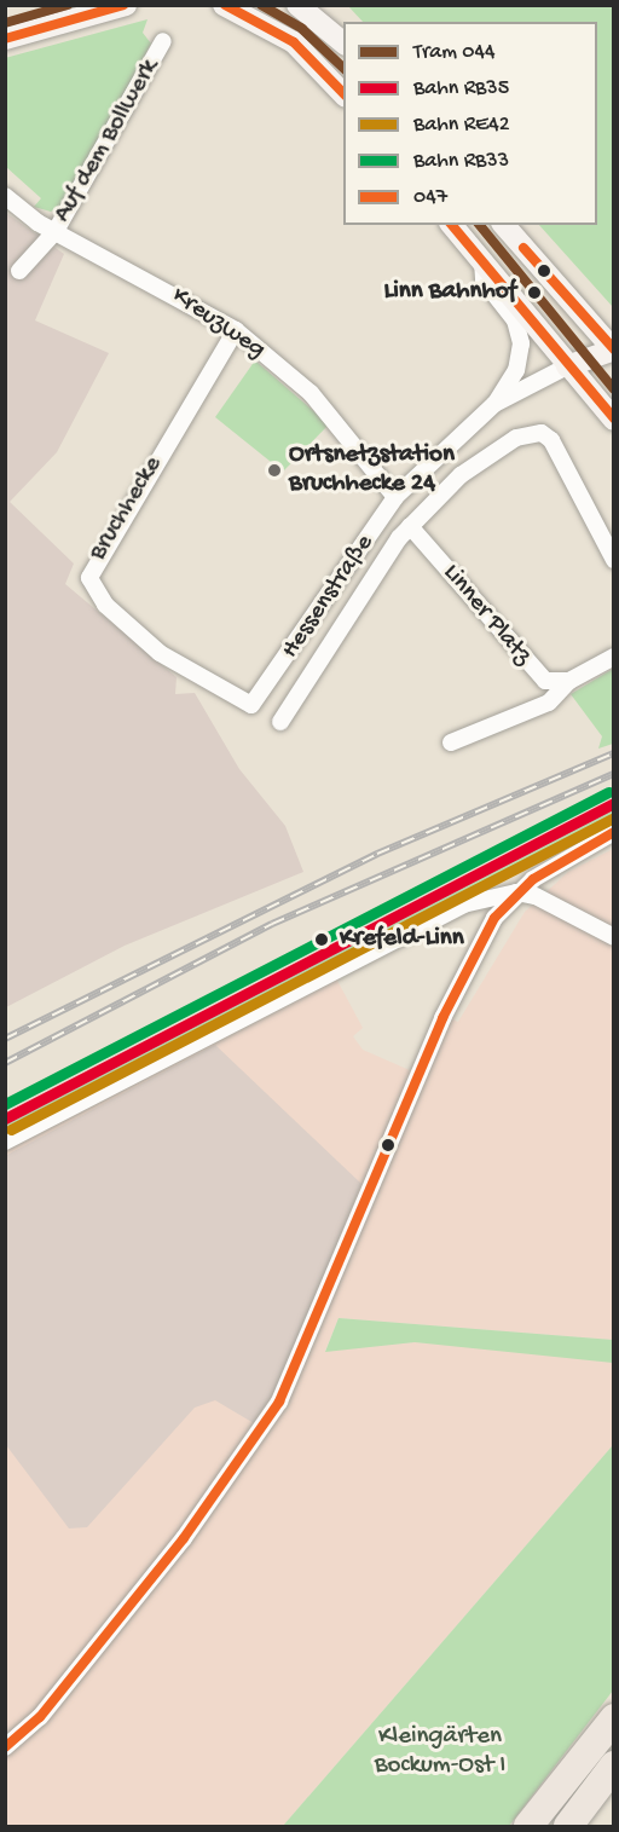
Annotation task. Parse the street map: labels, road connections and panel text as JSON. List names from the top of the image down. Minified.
{"streets":{"street":["Auf dem Bollwerk","Kreuzweg","Bruchhecke","Hessenstraße","Linner Platz"]},"crossings":[["Auf dem Bollwerk","Kreuzweg"],["Kreuzweg","Bruchhecke"],["Kreuzweg","Hessenstraße"],["Bruchhecke","Hessenstraße"]],"parks":["Kleingärten Bockum-Ost I"],"places":["Linn Bahnhof","Ortsnetzstation Bruchhecke 24","Krefeld-Linn"],"lines":["tram line 044","transit line 047","rail line RB33","rail line RB35","rail line RE42"],"legend":["Tram 044","Bahn RB35","Bahn RE42","Bahn RB33","047"]}
